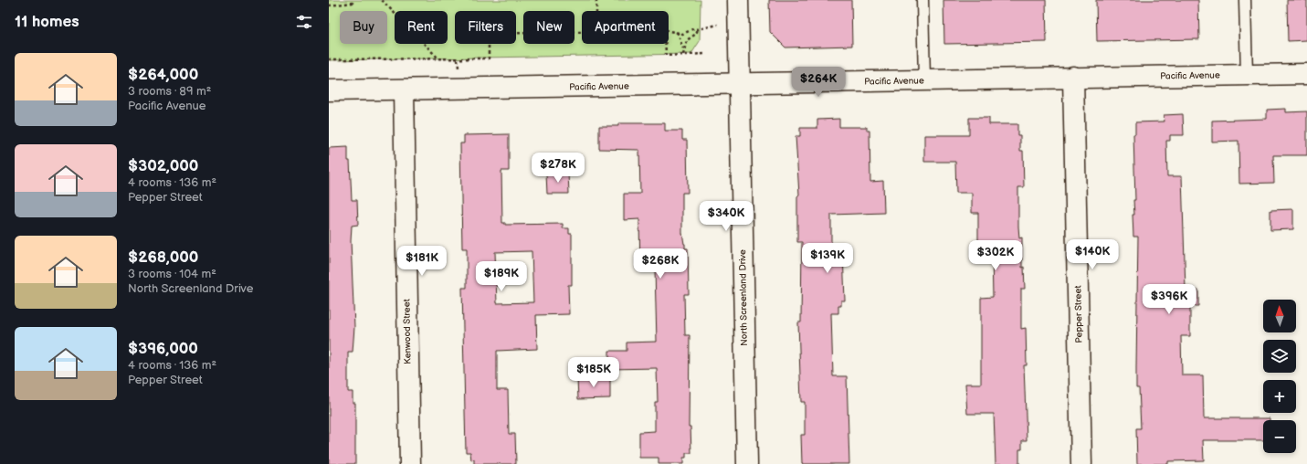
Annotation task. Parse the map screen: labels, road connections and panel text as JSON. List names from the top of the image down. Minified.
{"streets":{"street":["Pacific Avenue","North Screenland Drive","Pepper Street","Kenwood Street"]},"crossings":[["Pacific Avenue","North Screenland Drive"],["Pacific Avenue","Pepper Street"],["Pacific Avenue","Kenwood Street"]],"north":"top","page":{"heading":"11 homes","chip":["Buy","Rent","Filters","New","Apartment"],"list":[{"name":"$264,000","note":"3 rooms · 89 m² · Pacific Avenue"},{"name":"$302,000","note":"4 rooms · 136 m² · Pepper Street"},{"name":"$268,000","note":"3 rooms · 104 m² · North Screenland Drive"},{"name":"$396,000","note":"4 rooms · 136 m² · Pepper Street"}],"price":["$264K","$278K","$340K","$140K","$302K","$139K","$181K","$268K","$189K","$396K","$185K"],"map_buttons":["+","−"]}}
